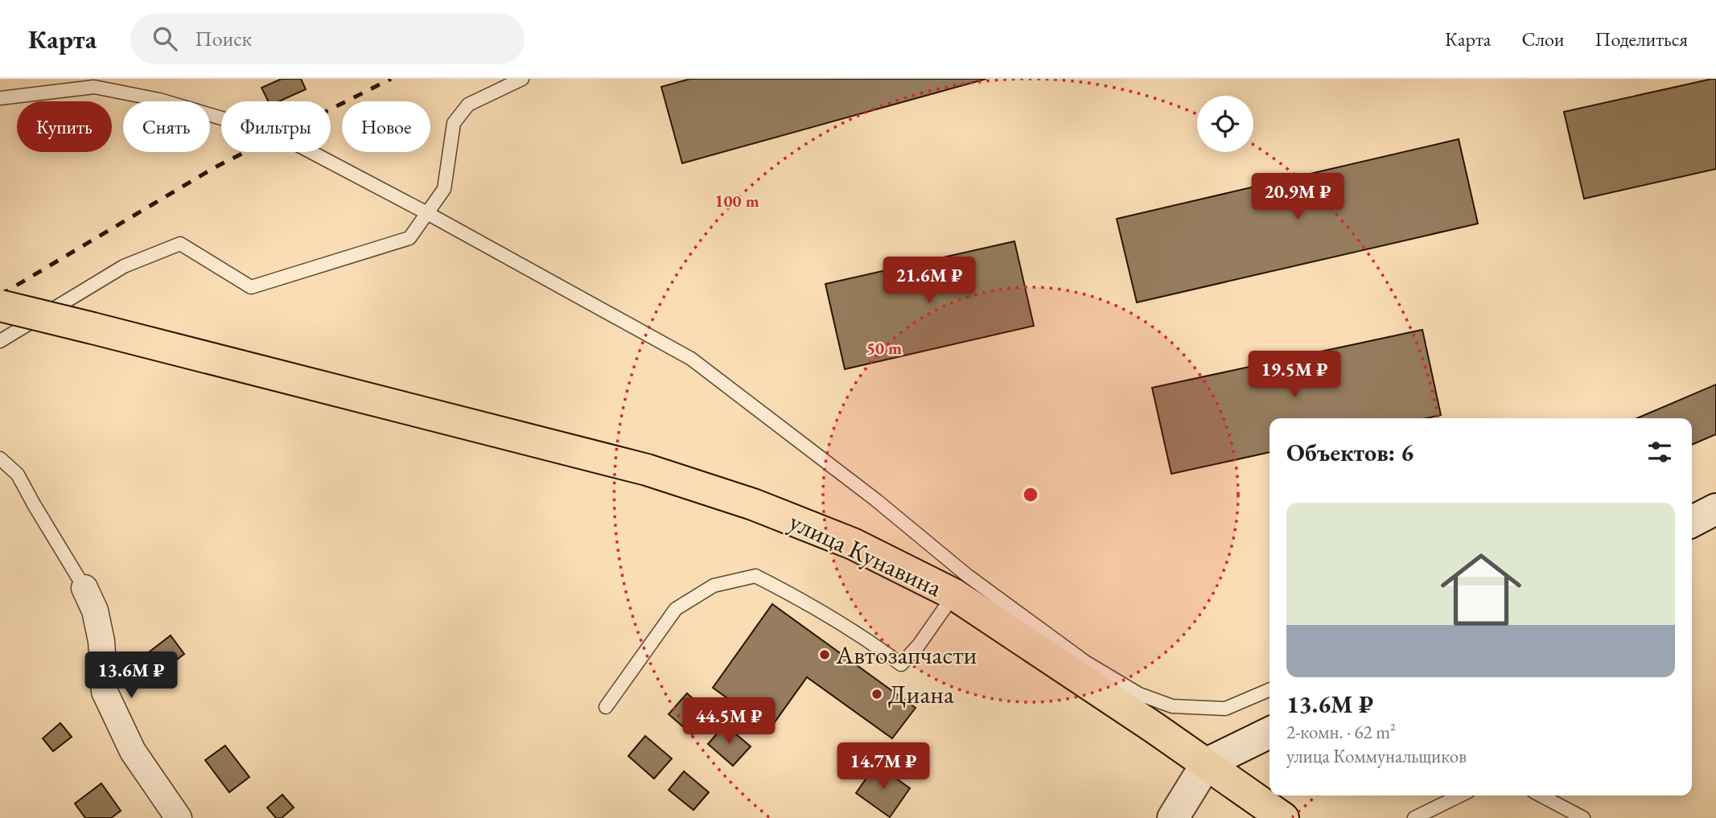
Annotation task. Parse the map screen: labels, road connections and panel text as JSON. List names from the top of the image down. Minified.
{"streets":{"main road":["улица Кунавина"]},"places":["Автозапчасти","Диана"],"page":{"header":"Карта","search":"Поиск","nav":["Карта","Слои","Поделиться"],"chip":["Купить","Снять","Фильтры","Новое"],"price":["20.9M ₽","21.6M ₽","19.5M ₽","13.6M ₽","44.5M ₽","14.7M ₽"],"heading":"Объектов: 6","list":[{"name":"13.6M ₽","note":"2-комн. · 62 m² · улица Коммунальщиков"}]},"rings":["100 m","50 m"]}
